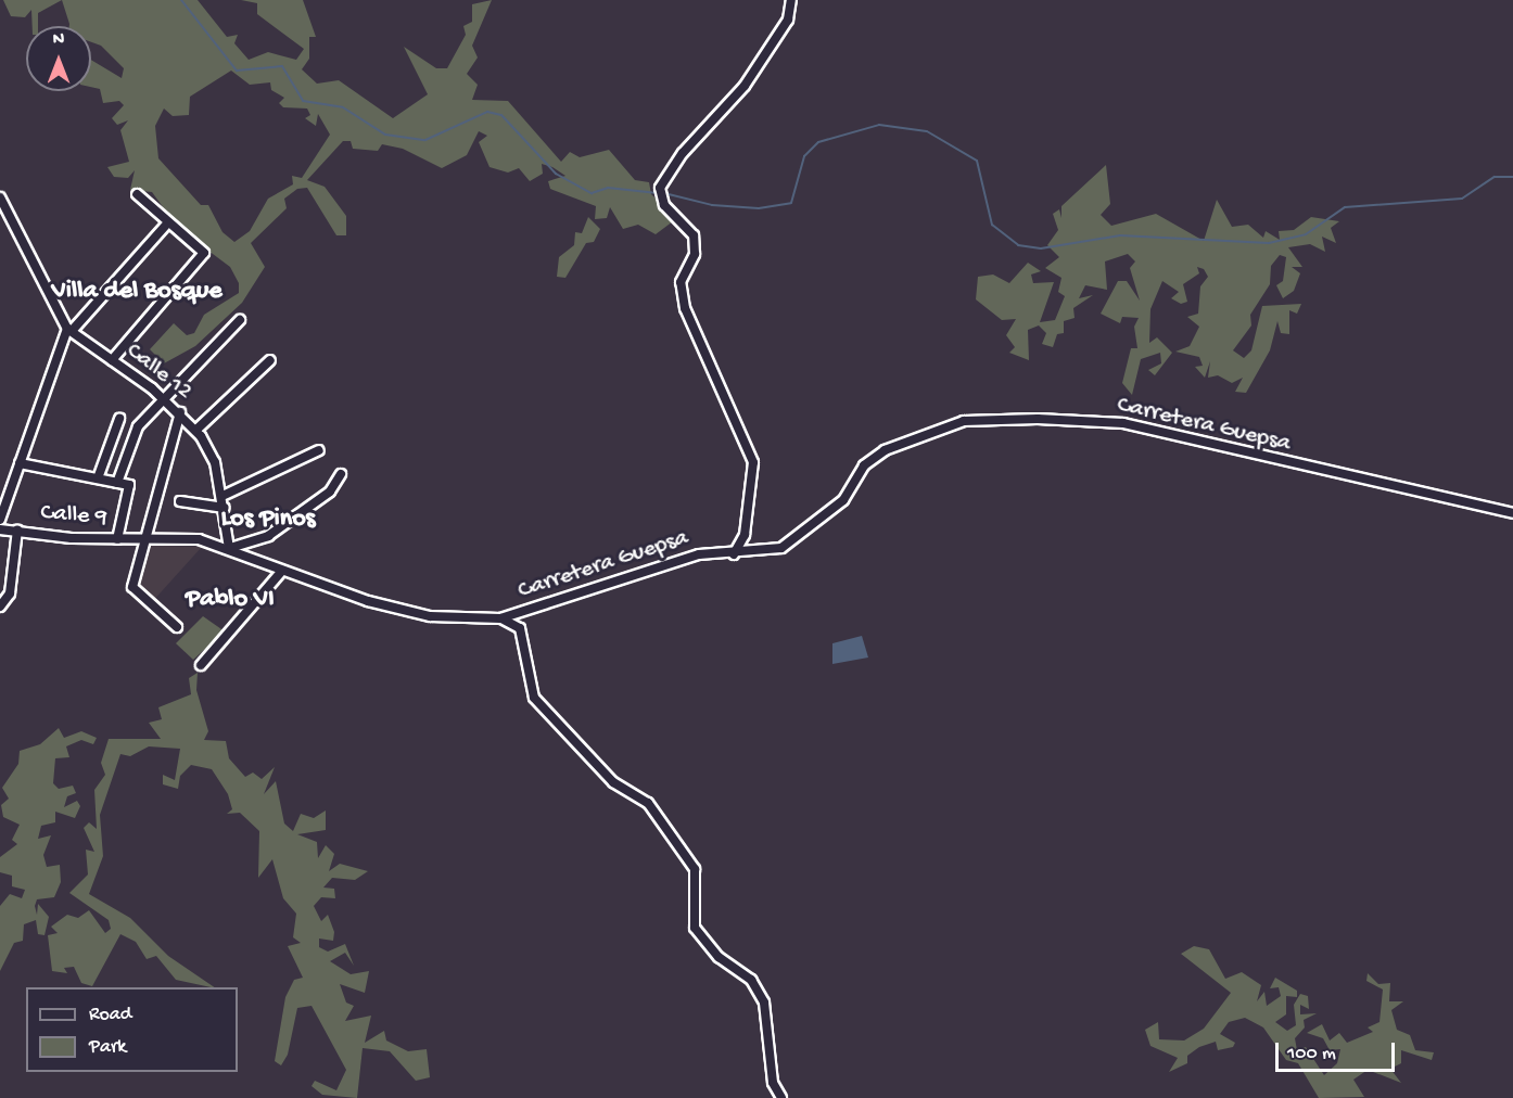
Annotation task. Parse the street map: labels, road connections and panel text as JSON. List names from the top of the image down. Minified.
{"streets":{"street":["Calle 12","Carretera Guepsa","Calle 9"]},"crossings":[["Calle 12","Calle 9"]],"districts":["Villa del Bosque","Los Pinos","Pablo VI"],"legend":["Road","Park"],"scale_bar":"100 m","north":"top"}
